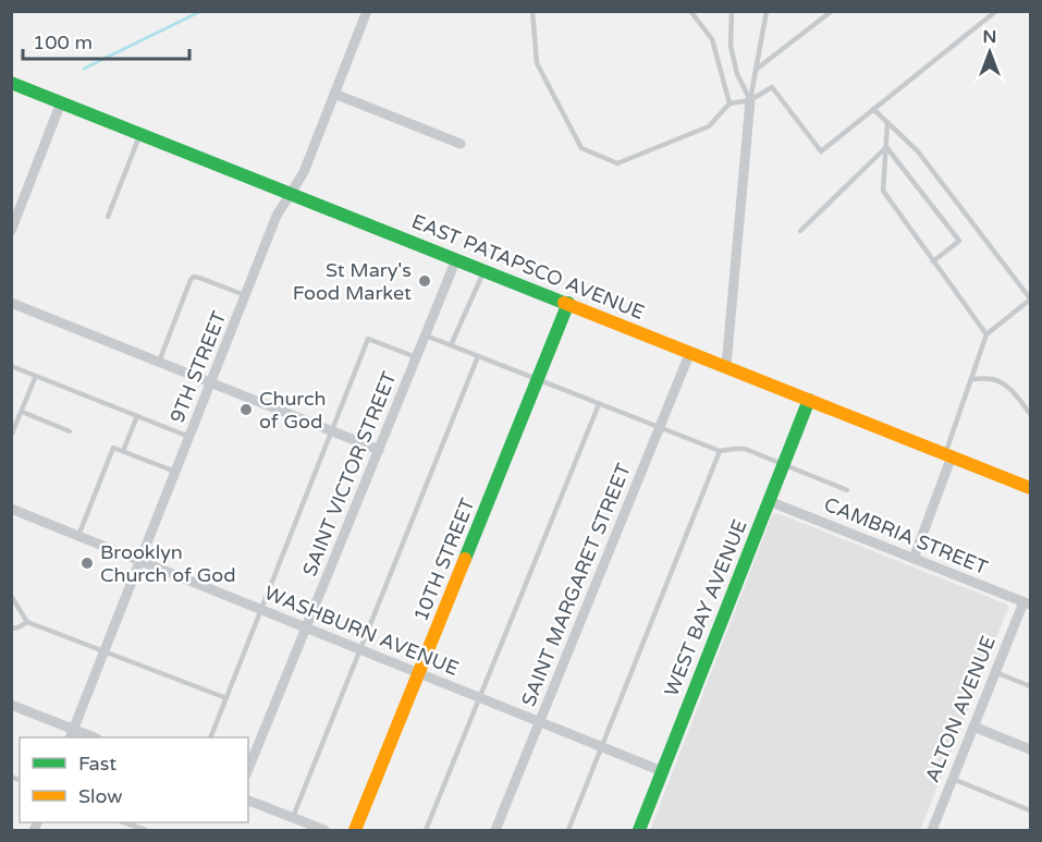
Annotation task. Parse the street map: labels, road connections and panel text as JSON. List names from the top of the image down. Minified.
{"streets":{"main road":["EAST PATAPSCO AVENUE","10TH STREET","WEST BAY AVENUE"],"street":["9TH STREET","SAINT VICTOR STREET","CAMBRIA STREET","SAINT MARGARET STREET","WASHBURN AVENUE","ALTON AVENUE"]},"crossings":[["EAST PATAPSCO AVENUE","9TH STREET"],["EAST PATAPSCO AVENUE","SAINT VICTOR STREET"],["EAST PATAPSCO AVENUE","10TH STREET"],["EAST PATAPSCO AVENUE","SAINT MARGARET STREET"],["EAST PATAPSCO AVENUE","WEST BAY AVENUE"],["9TH STREET","WASHBURN AVENUE"],["SAINT VICTOR STREET","WASHBURN AVENUE"],["CAMBRIA STREET","WEST BAY AVENUE"],["CAMBRIA STREET","ALTON AVENUE"],["10TH STREET","WASHBURN AVENUE"],["SAINT MARGARET STREET","WASHBURN AVENUE"],["WEST BAY AVENUE","WASHBURN AVENUE"]],"places":["St Mary's Food Market","Church of God","Brooklyn Church of God"],"legend":["Fast","Slow"],"scale_bar":"100 m","north":"top"}
